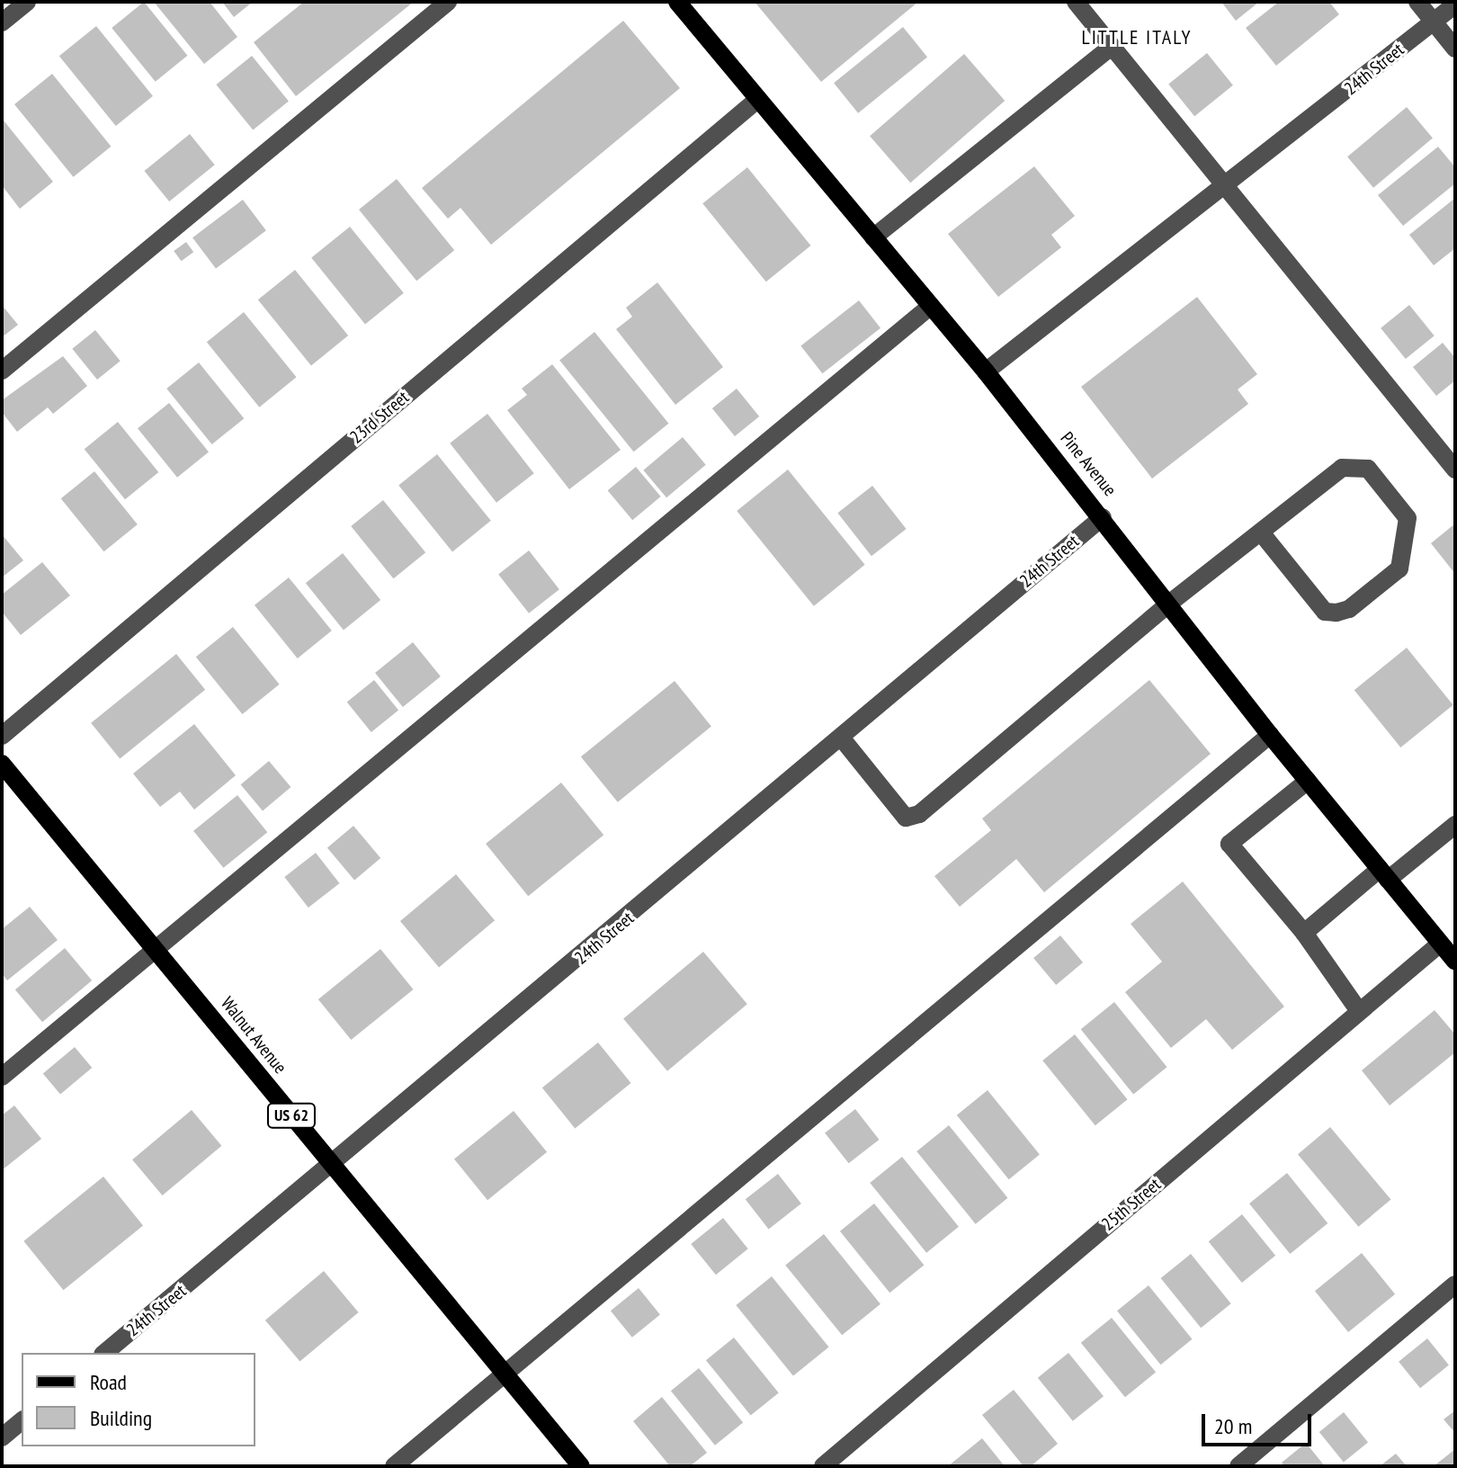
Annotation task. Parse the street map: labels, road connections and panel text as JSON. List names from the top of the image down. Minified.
{"streets":{"main road":["Pine Avenue","Walnut Avenue","US 62"],"street":["24th Street","23rd Street","25th Street"]},"crossings":[["24th Street","Pine Avenue"],["24th Street","Walnut Avenue"],["23rd Street","Pine Avenue"],["Pine Avenue","25th Street"]],"districts":["LITTLE ITALY"],"legend":["Road","Building"],"scale_bar":"20 m"}
